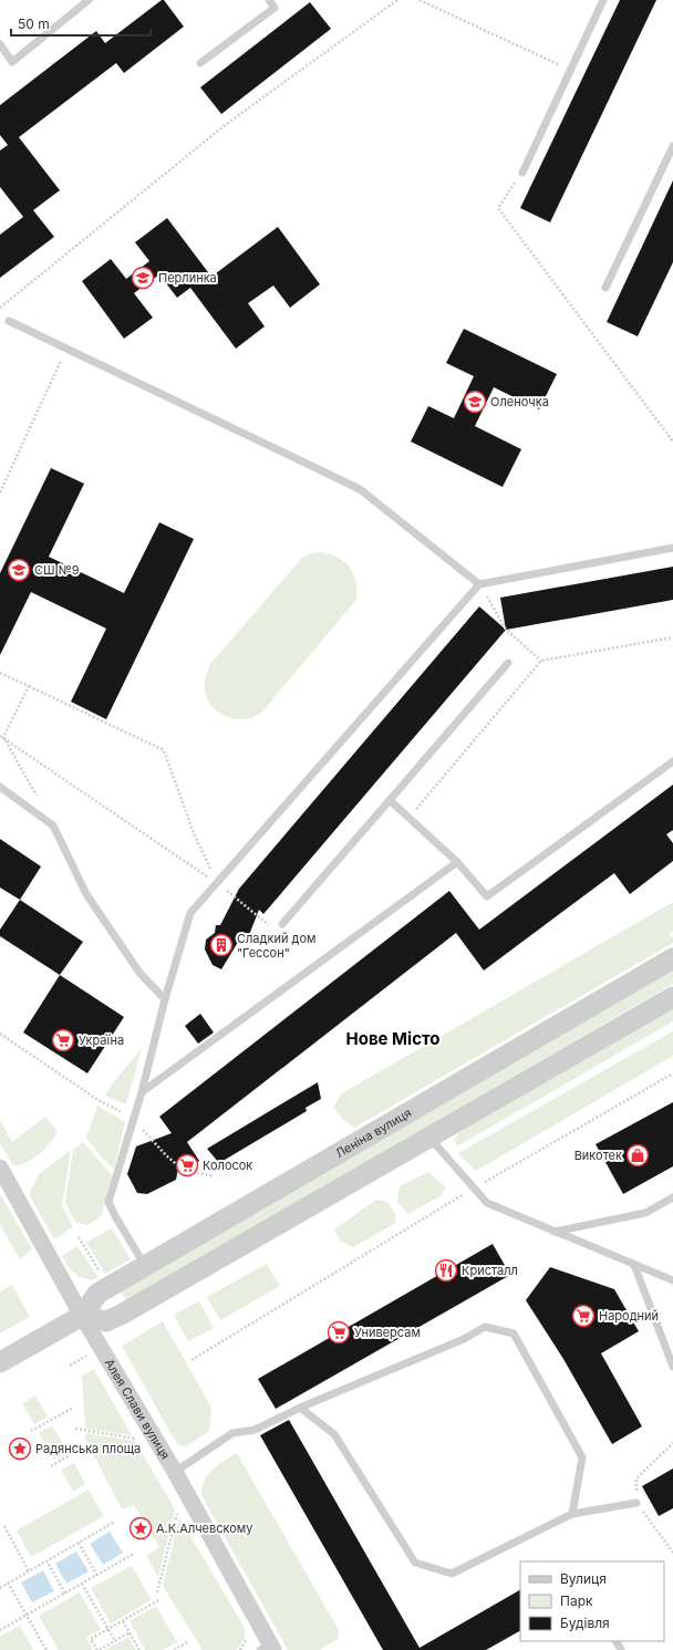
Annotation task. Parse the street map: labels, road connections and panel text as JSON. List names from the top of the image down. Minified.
{"streets":{"street":["Леніна вулиця","Алея Слави вулиця"]},"crossings":[["Леніна вулиця","Алея Слави вулиця"]],"districts":["Нове Місто"],"places":{"school or university":["Перлинка","Оленочка","СШ №9"],"building":["Сладкий дом \"Гессон\""],"supermarket":["Україна","Колосок","Народний","Универсам"],"shop":["Викотек"],"restaurant":["Кристалл"],"place":["Радянська площа","А.К.Алчевскому"]},"legend":["Вулиця","Парк","Будівля"],"scale_bar":"50 m"}
